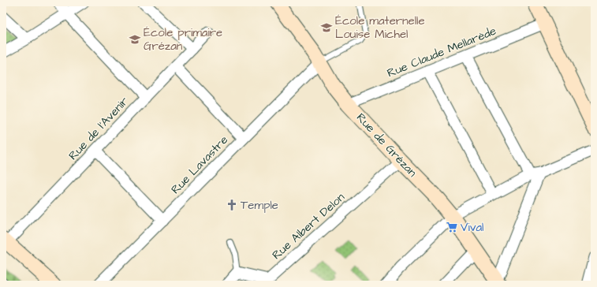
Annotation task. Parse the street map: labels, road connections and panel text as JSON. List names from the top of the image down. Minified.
{"streets":{"street":["Rue Claude Mellarède","Rue de l'Avenir","Rue de Grézan","Rue Lavastre","Rue Albert Delon"]},"crossings":[["Rue Claude Mellarède","Rue de Grézan"],["Rue de Grézan","Rue Lavastre"],["Rue de Grézan","Rue Albert Delon"]],"places":{"school or university":["École maternelle Louise Michel","École primaire Grézan"],"church":["Temple"],"supermarket":["Vival"]}}
